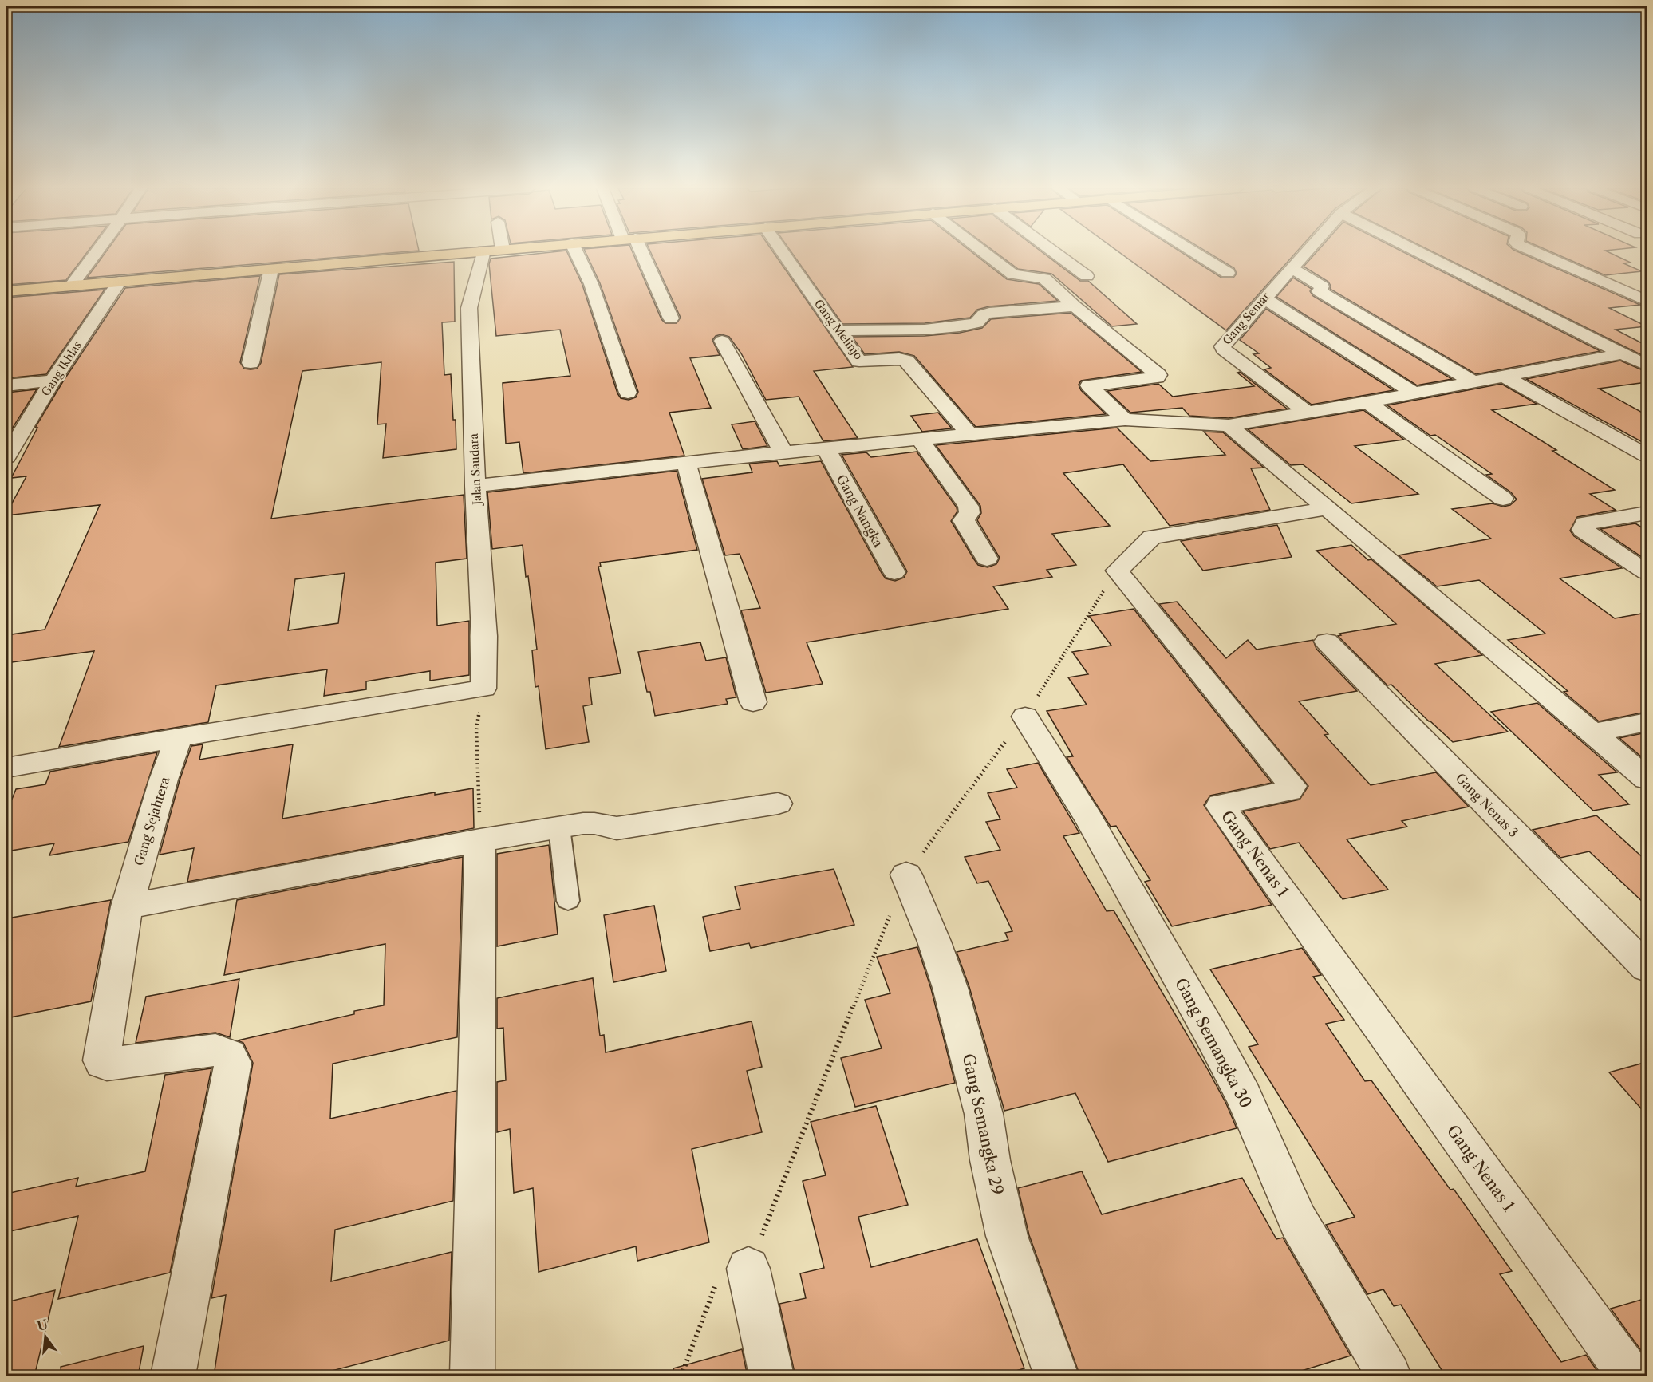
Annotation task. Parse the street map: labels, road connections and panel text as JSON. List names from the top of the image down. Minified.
{"streets":{"street":["Gang Semar","Gang Melinjo","Gang Ikhlas","Jalan Saudara","Gang Nangka","Gang Nenas 3","Gang Sejahtera","Gang Nenas 1","Gang Semangka 30","Gang Semangka 29"]},"north":"top"}
